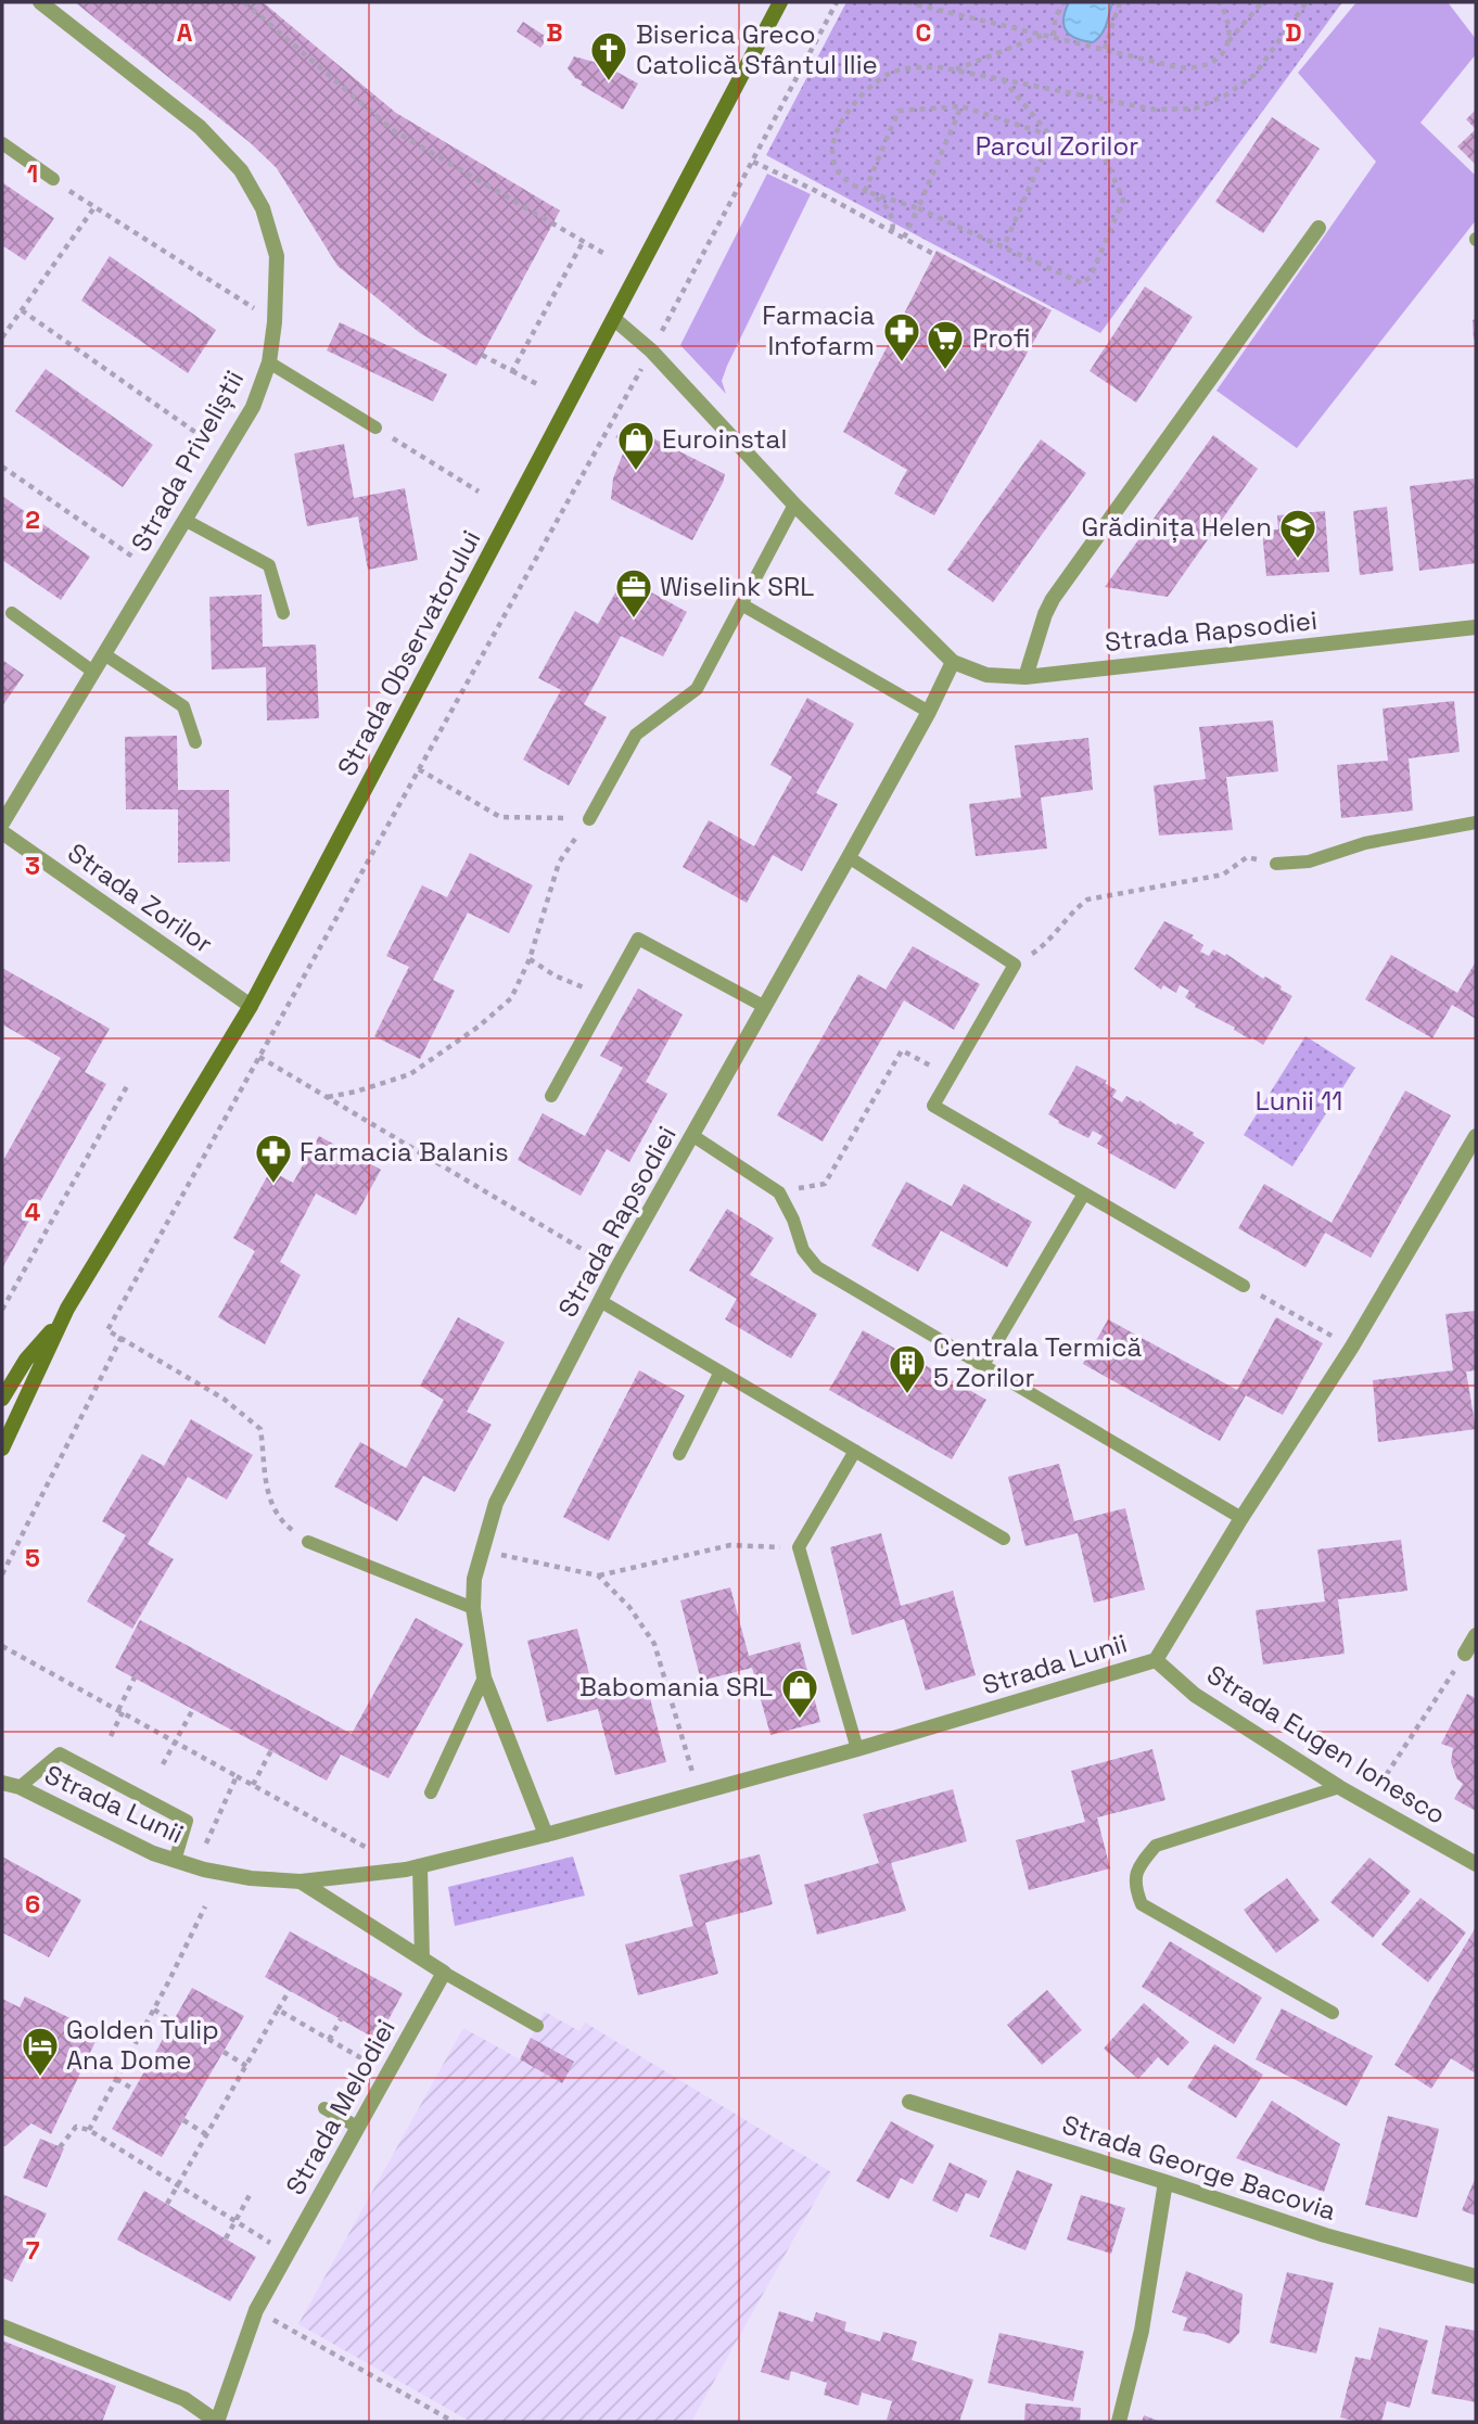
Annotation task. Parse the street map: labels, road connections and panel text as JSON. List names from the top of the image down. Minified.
{"streets":{"main road":["Strada Observatorului"],"street":["Strada Priveliștii","Strada Rapsodiei","Strada Zorilor","Strada Lunii","Strada Eugen Ionesco","Strada Melodiei","Strada George Bacovia"]},"crossings":[["Strada Rapsodiei","Strada Observatorului"],["Strada Rapsodiei","Strada Lunii"],["Strada Observatorului","Strada Zorilor"],["Strada Lunii","Strada Eugen Ionesco"]],"parks":["Parcul Zorilor","Lunii 11"],"places":{"church":["Biserica Greco Catolică Sfântul Ilie"],"pharmacy":["Farmacia Infofarm","Farmacia Balanis"],"supermarket":["Profi"],"shop":["Euroinstal","Babomania SRL"],"school or university":["Grădinița Helen"],"office":["Wiselink SRL"],"building":["Centrala Termică 5 Zorilor"],"hotel":["Golden Tulip Ana Dome"]},"grid":{"columns":["A","B","C","D"],"rows":["1","2","3","4","5","6","7"]}}
